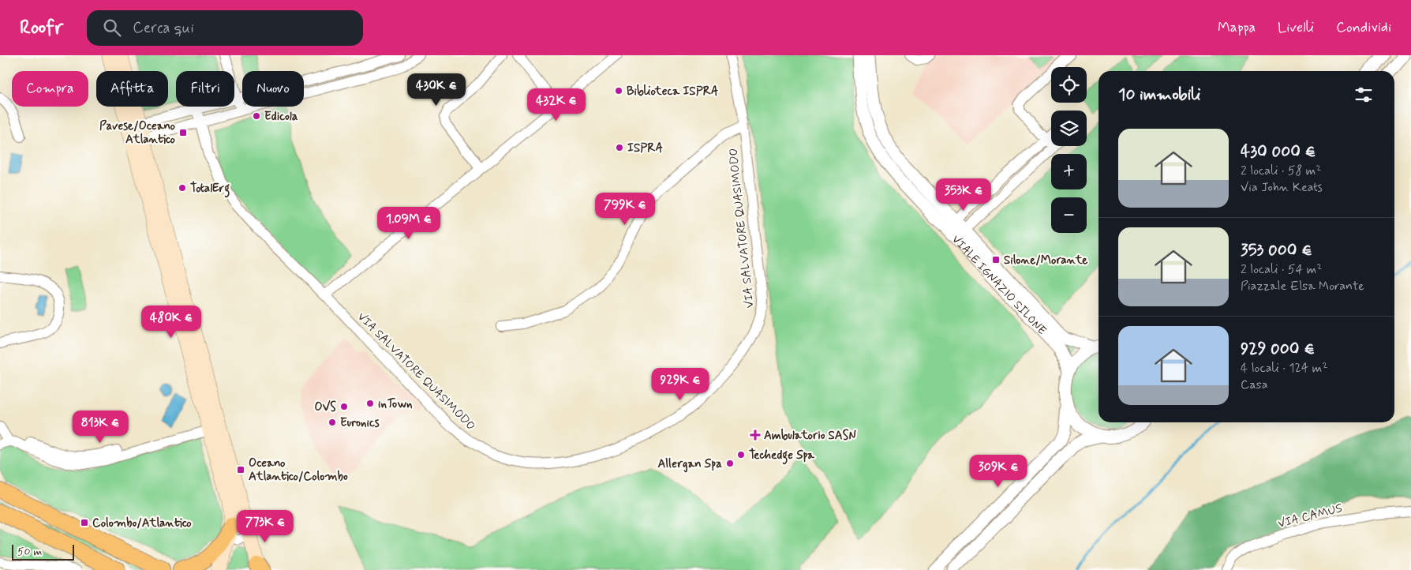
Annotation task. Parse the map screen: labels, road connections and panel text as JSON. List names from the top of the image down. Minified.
{"streets":{"street":["VIA SALVATORE QUASIMODO","VIALE IGNAZIO SILONE","VIA CAMUS"]},"places":{"other":["Biblioteca ISPRA","Edicola","ISPRA","TotalErg","inTown","OVS","Euronics","Techedge Spa","Allergan Spa"],"transit":["Pavese/Oceano Atlantico","Silone/Morante","Oceano Atlantico/Colombo","Colombo/Atlantico"],"health":["Ambulatorio SASN"]},"scale_bar":"50 m","page":{"header":"Roofr","search":"Cerca qui","nav":["Mappa","Livelli","Condividi"],"map_buttons":["+","−"],"chip":["Compra","Affitta","Filtri","Nuovo"],"heading":"10 immobili","price":["430K €","432K €","353K €","799K €","1.09M €","480K €","929K €","813K €","309K €","773K €"],"list":[{"name":"430 000 €","note":"2 locali · 58 m² · Via John Keats"},{"name":"353 000 €","note":"2 locali · 54 m² · Piazzale Elsa Morante"},{"name":"929 000 €","note":"4 locali · 124 m² · Casa"}],"scale":"50 m"}}
